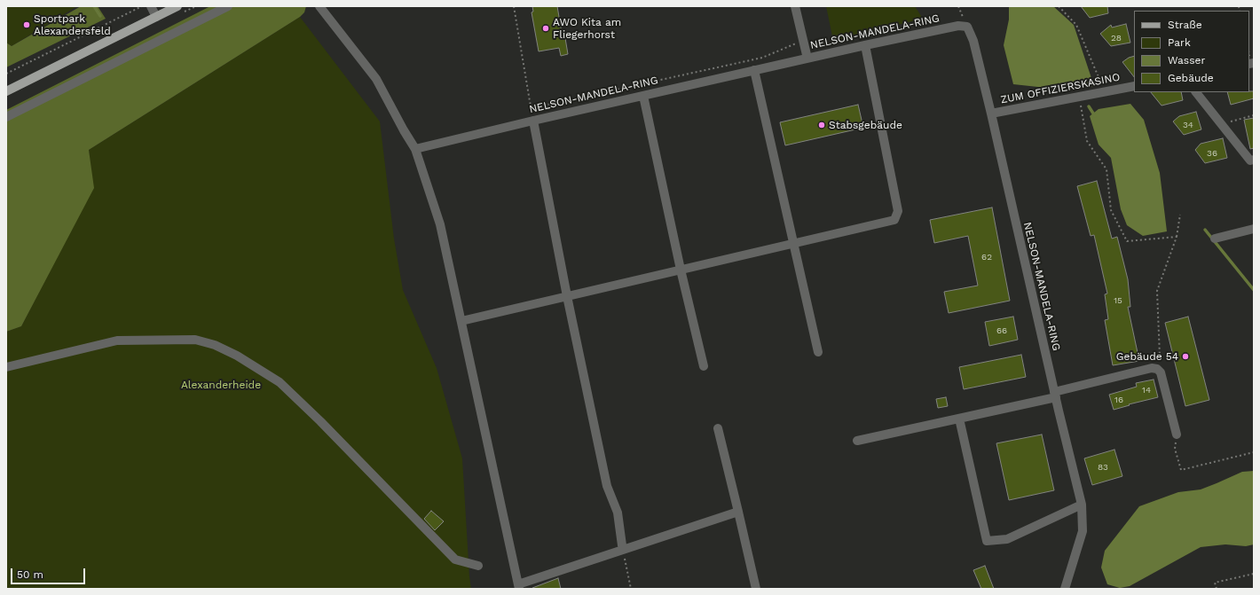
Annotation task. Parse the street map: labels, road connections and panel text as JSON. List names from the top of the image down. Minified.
{"streets":{"street":["NELSON-MANDELA-RING","ZUM OFFIZIERSKASINO"]},"crossings":[["NELSON-MANDELA-RING","ZUM OFFIZIERSKASINO"]],"parks":["Alexanderheide"],"places":["Sportpark Alexandersfeld","AWO Kita am Fliegerhorst","Stabsgebäude","Gebäude 54"],"house_numbers":["28","34","36","62","15","66","14","16","83"],"legend":["Straße","Park","Wasser","Gebäude"],"scale_bar":"50 m"}
